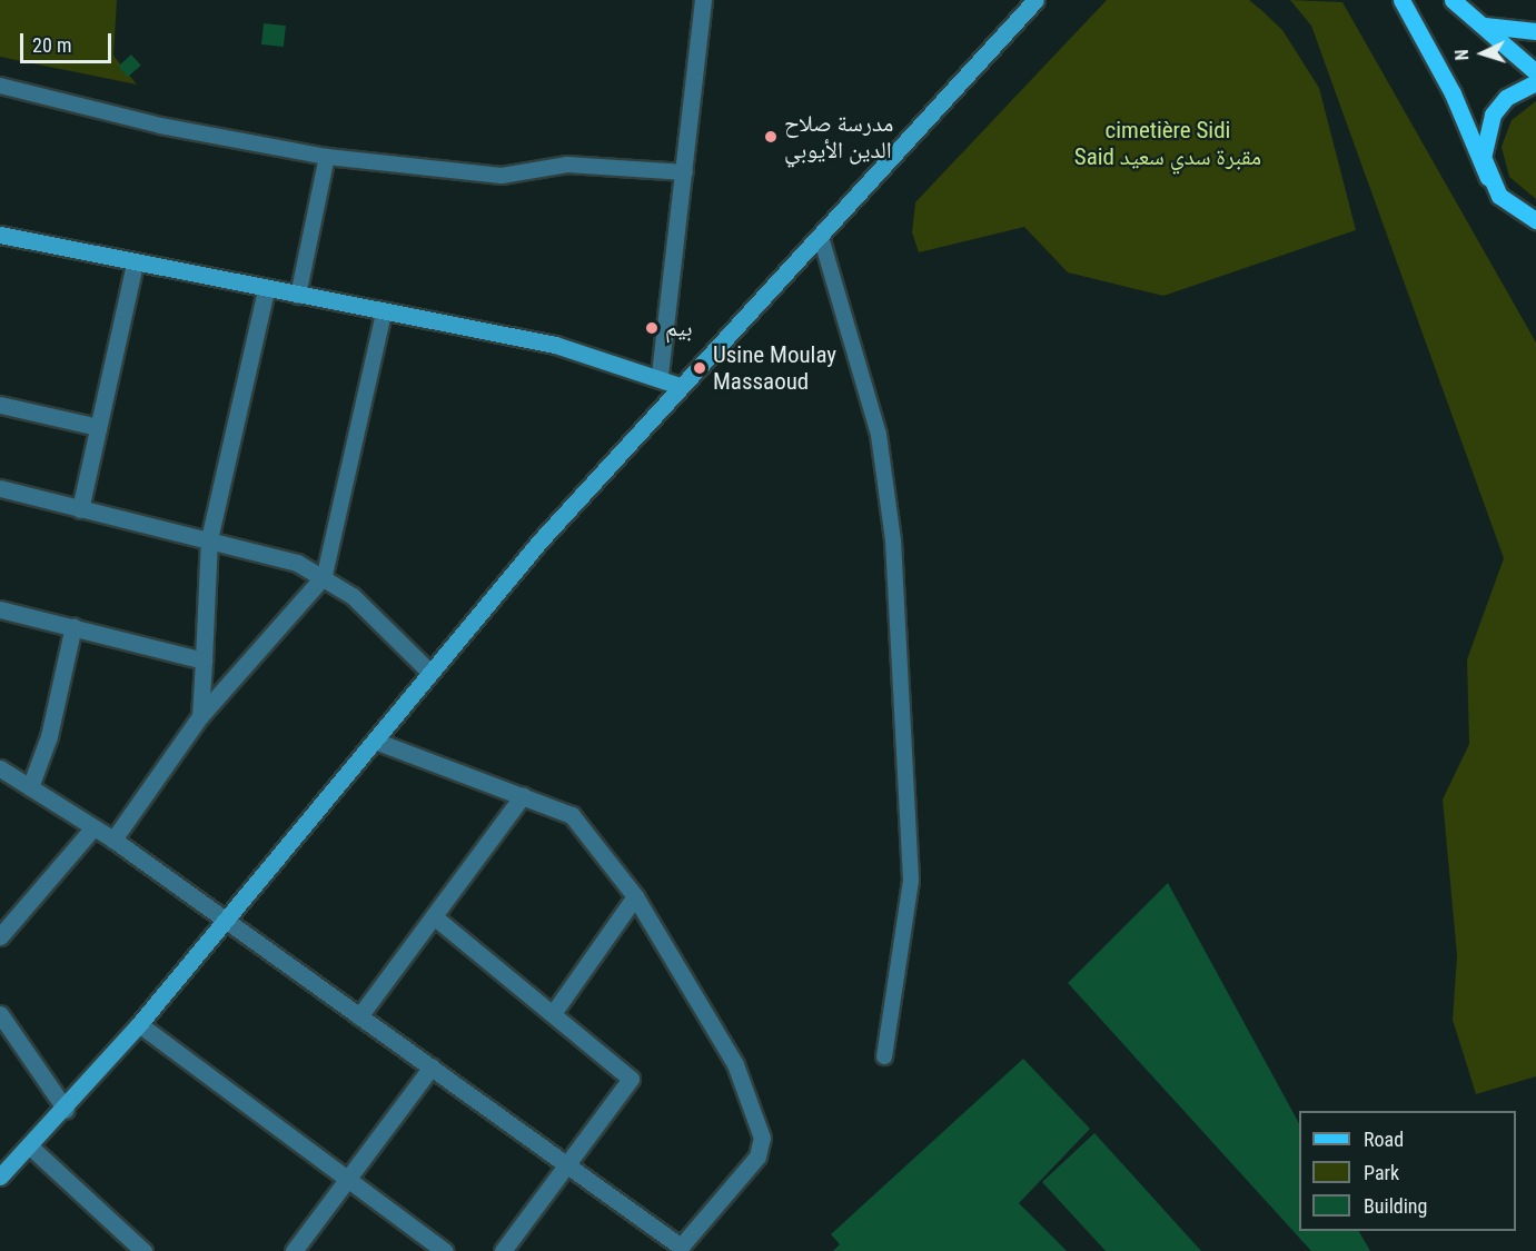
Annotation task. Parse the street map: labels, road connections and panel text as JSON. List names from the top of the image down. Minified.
{"parks":["cimetière Sidi Said مقبرة سدي سعيد"],"places":["مدرسة صلاح الدين الأيوبي","بيم","Usine Moulay Massaoud"],"legend":["Road","Park","Building"],"scale_bar":"20 m","north":"left"}
